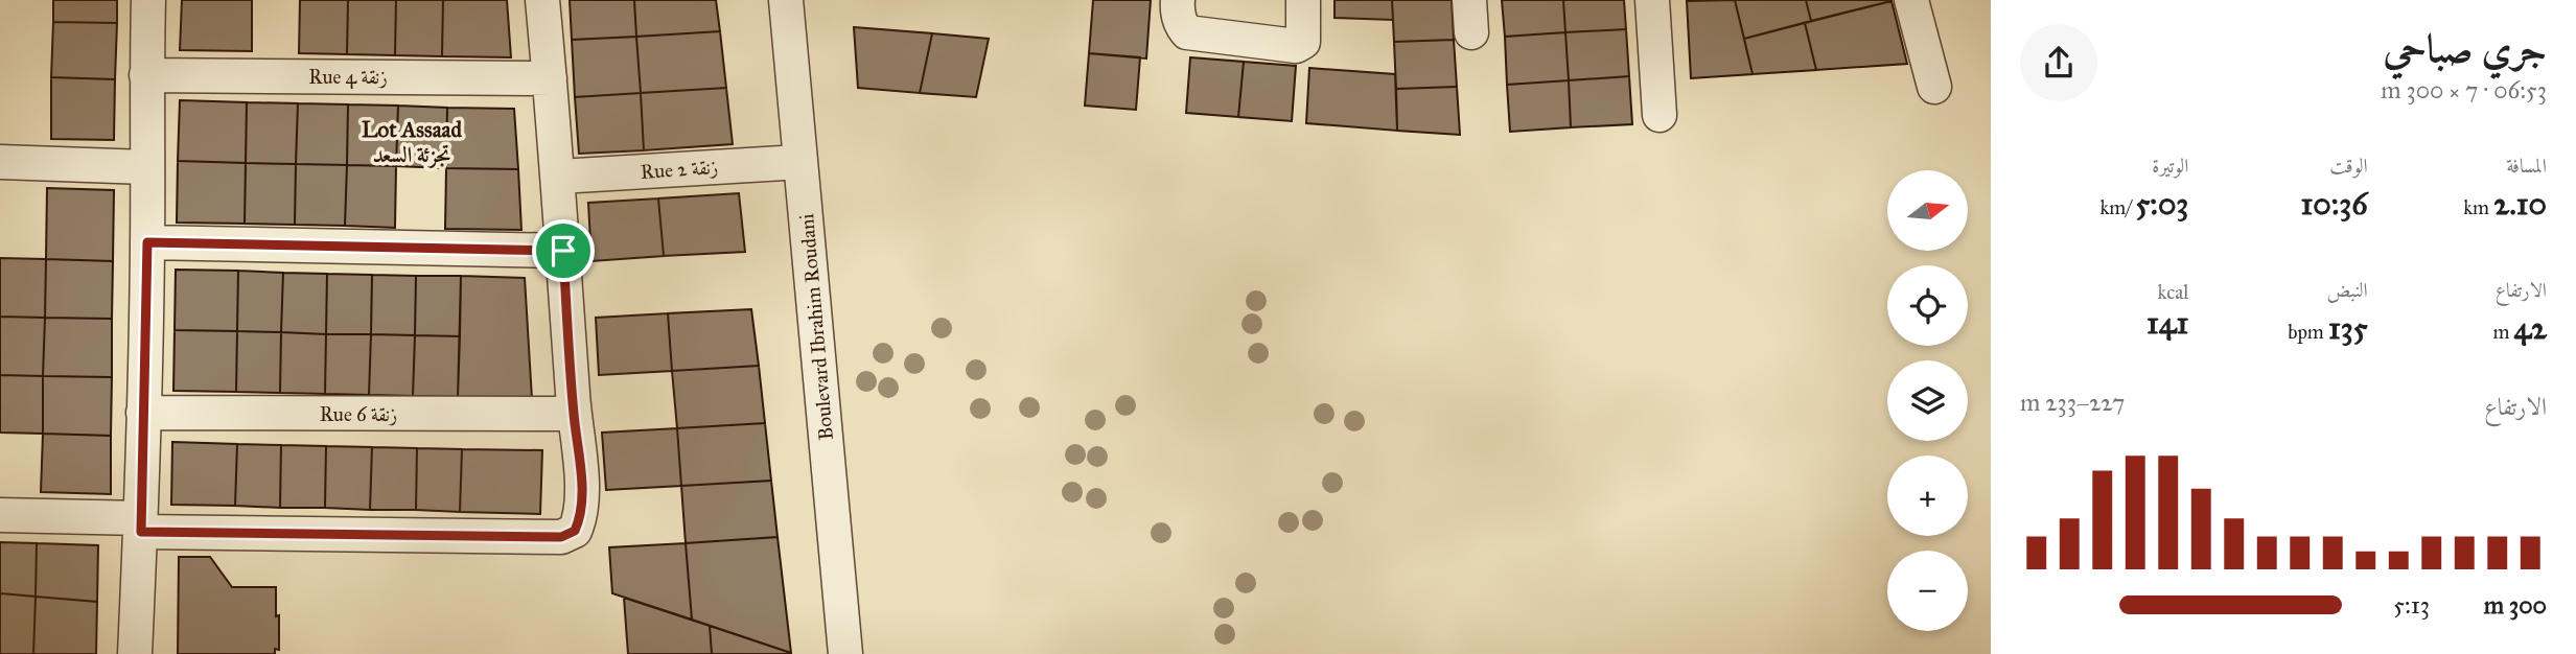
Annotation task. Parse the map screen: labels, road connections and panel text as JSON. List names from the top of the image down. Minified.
{"streets":{"street":["Rue 4 زنقة","Rue 2 زنقة","Boulevard Ibrahim Roudani","Rue 6 زنقة"]},"crossings":[["Rue 2 زنقة","Boulevard Ibrahim Roudani"]],"districts":["Lot Assaad تجزئة السعد"],"north":"right","page":{"heading":["جري صباحي","06:53 · 7 × 300 m"],"stats":[["المسافة","2.10 km"],["الوقت","10:36"],["الوتيرة","5:03 /km"],["الارتفاع","42 m"],["النبض","135 bpm"],["kcal","141"]],"map_buttons":["+","−"],"chart":["الارتفاع","227–233 m"],"list":[{"name":"300 m","note":"5:13"}]}}
